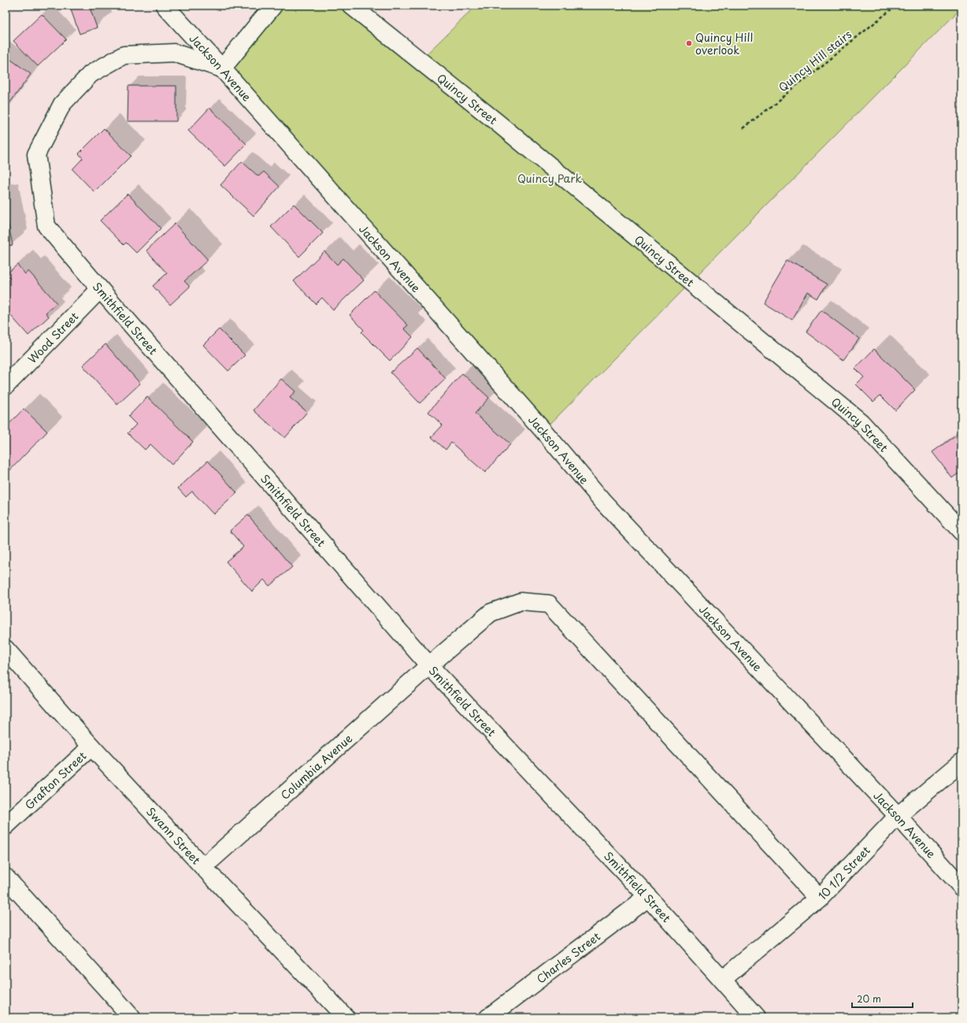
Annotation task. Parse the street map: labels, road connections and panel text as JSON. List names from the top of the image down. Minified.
{"streets":{"street":["Jackson Avenue","Quincy Street","Smithfield Street","Wood Street","Columbia Avenue","Grafton Street","Swann Street","10 1/2 Street","Charles Street"],"path":["Quincy Hill stairs"]},"crossings":[["Jackson Avenue","Smithfield Street"],["Jackson Avenue","10 1/2 Street"],["Smithfield Street","Wood Street"],["Smithfield Street","Columbia Avenue"],["Smithfield Street","10 1/2 Street"],["Smithfield Street","Charles Street"],["Columbia Avenue","Swann Street"],["Columbia Avenue","10 1/2 Street"],["Grafton Street","Swann Street"]],"parks":["Quincy Park"],"places":["Quincy Hill overlook"],"scale_bar":"20 m"}
